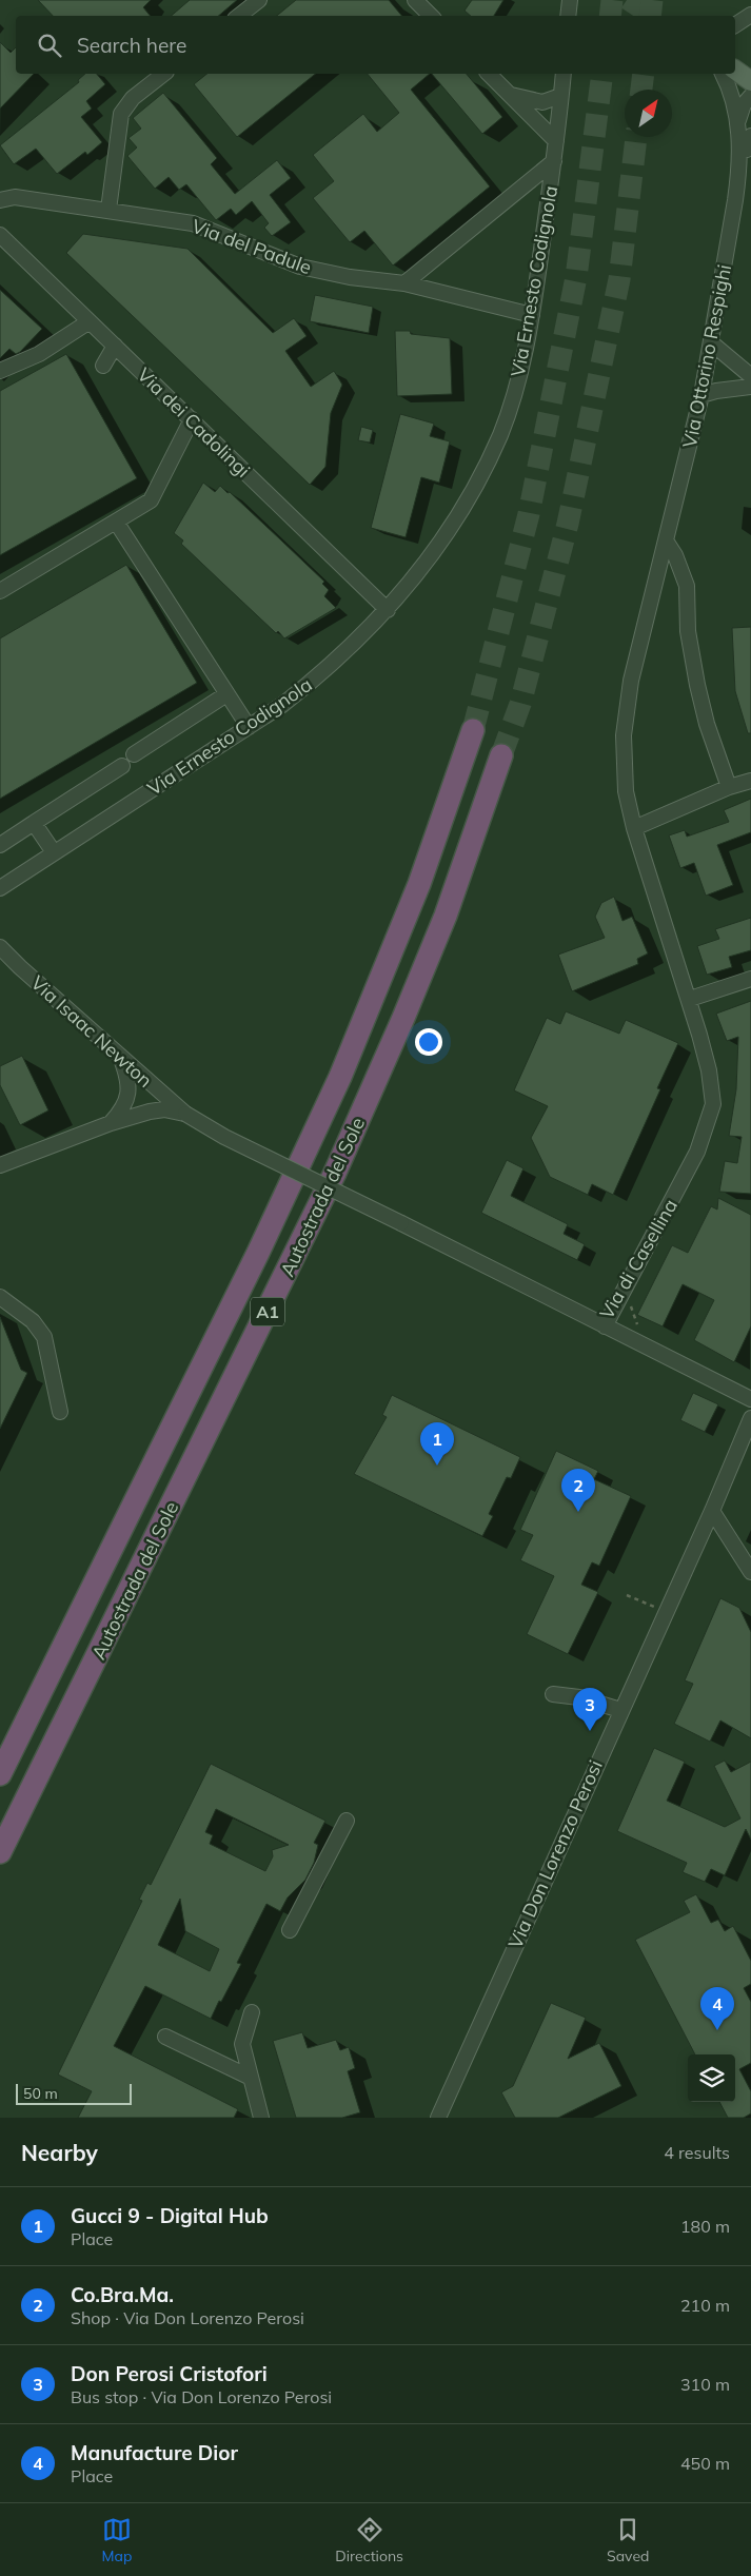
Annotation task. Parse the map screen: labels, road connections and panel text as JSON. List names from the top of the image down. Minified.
{"streets":{"highway":["Autostrada del Sole","A1"],"street":["Via del Padule","Via Ernesto Codignola","Via Ottorino Respighi","Via dei Cadolingi","Via Isaac Newton","Via di Casellina","Via Don Lorenzo Perosi"]},"crossings":[["Via del Padule","Via Ernesto Codignola"],["Via Ernesto Codignola","Via dei Cadolingi"],["Via Ottorino Respighi","Via di Casellina"],["Via Isaac Newton","Via di Casellina"]],"scale_bar":"50 m","north":"top right","page":{"search":"Search here","pins":["1","2","3","4"],"scale":"50 m","heading":["Nearby","4 results"],"list":[{"mark":"1","name":"Gucci 9 - Digital Hub","note":"Place","value":"180 m"},{"mark":"2","name":"Co.Bra.Ma.","note":"Shop · Via Don Lorenzo Perosi","value":"210 m"},{"mark":"3","name":"Don Perosi Cristofori","note":"Bus stop · Via Don Lorenzo Perosi","value":"310 m"},{"mark":"4","name":"Manufacture Dior","note":"Place","value":"450 m"}],"nav":["Map","Directions","Saved"]}}
